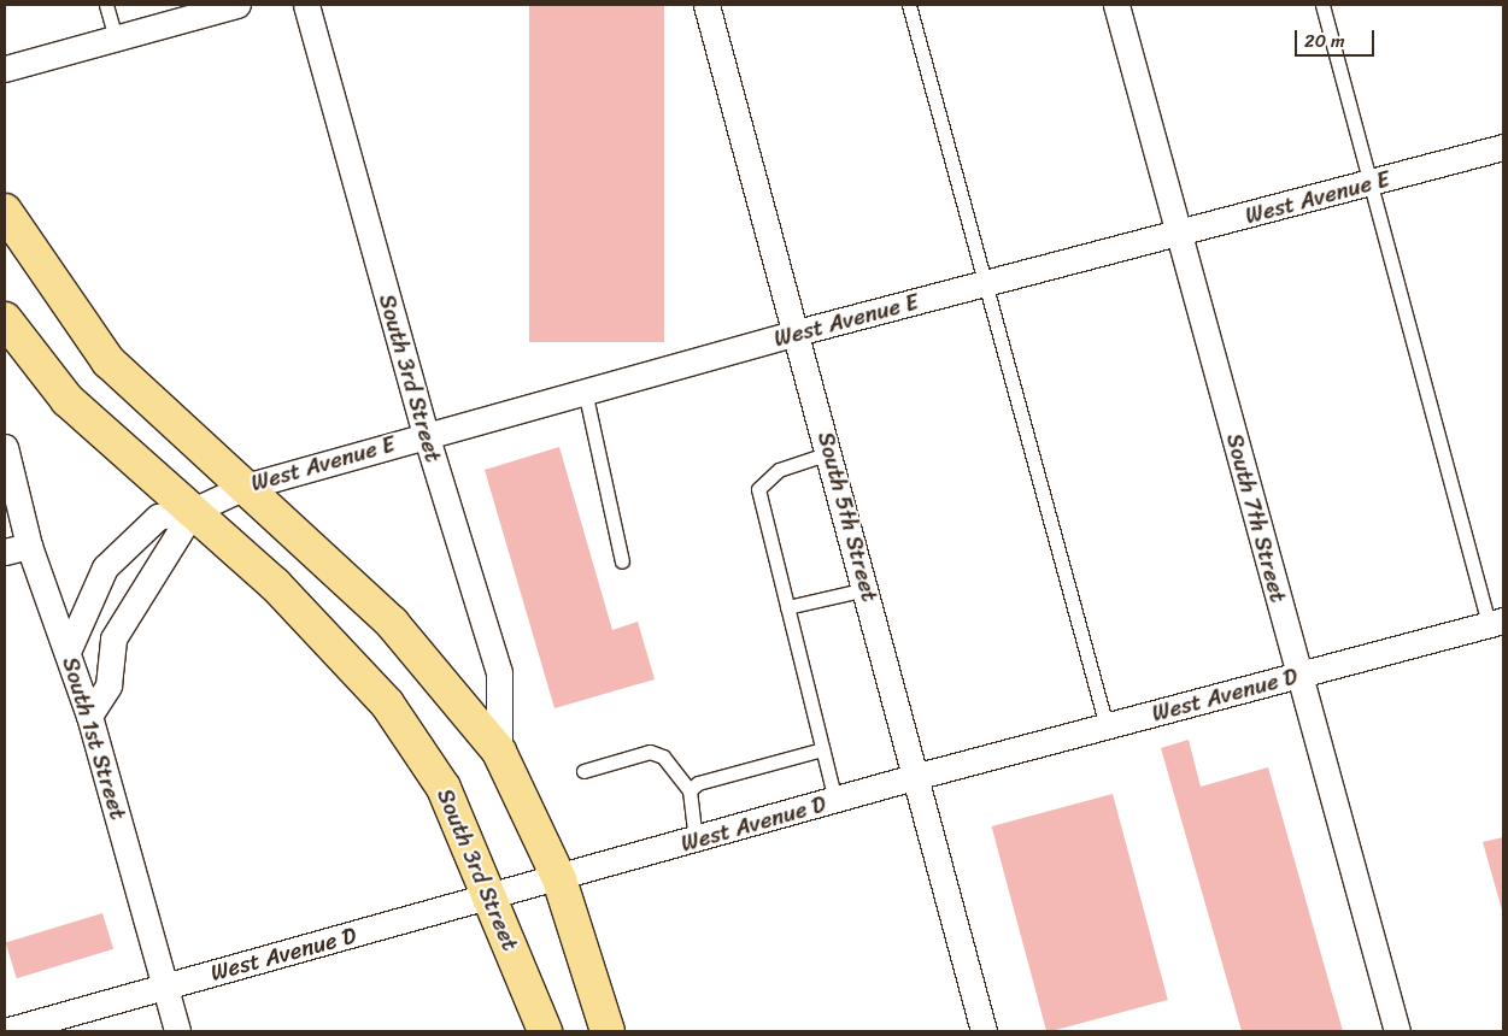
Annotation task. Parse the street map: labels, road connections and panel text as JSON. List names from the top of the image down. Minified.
{"streets":{"main road":["South 3rd Street"],"street":["West Avenue E","South 5th Street","South 7th Street","West Avenue D","South 1st Street"]},"crossings":[["West Avenue E","South 3rd Street"],["West Avenue E","South 5th Street"],["West Avenue E","South 7th Street"],["West Avenue E","South 1st Street"],["South 3rd Street","West Avenue D"],["South 5th Street","West Avenue D"],["South 7th Street","West Avenue D"],["West Avenue D","South 1st Street"]],"scale_bar":"20 m"}
